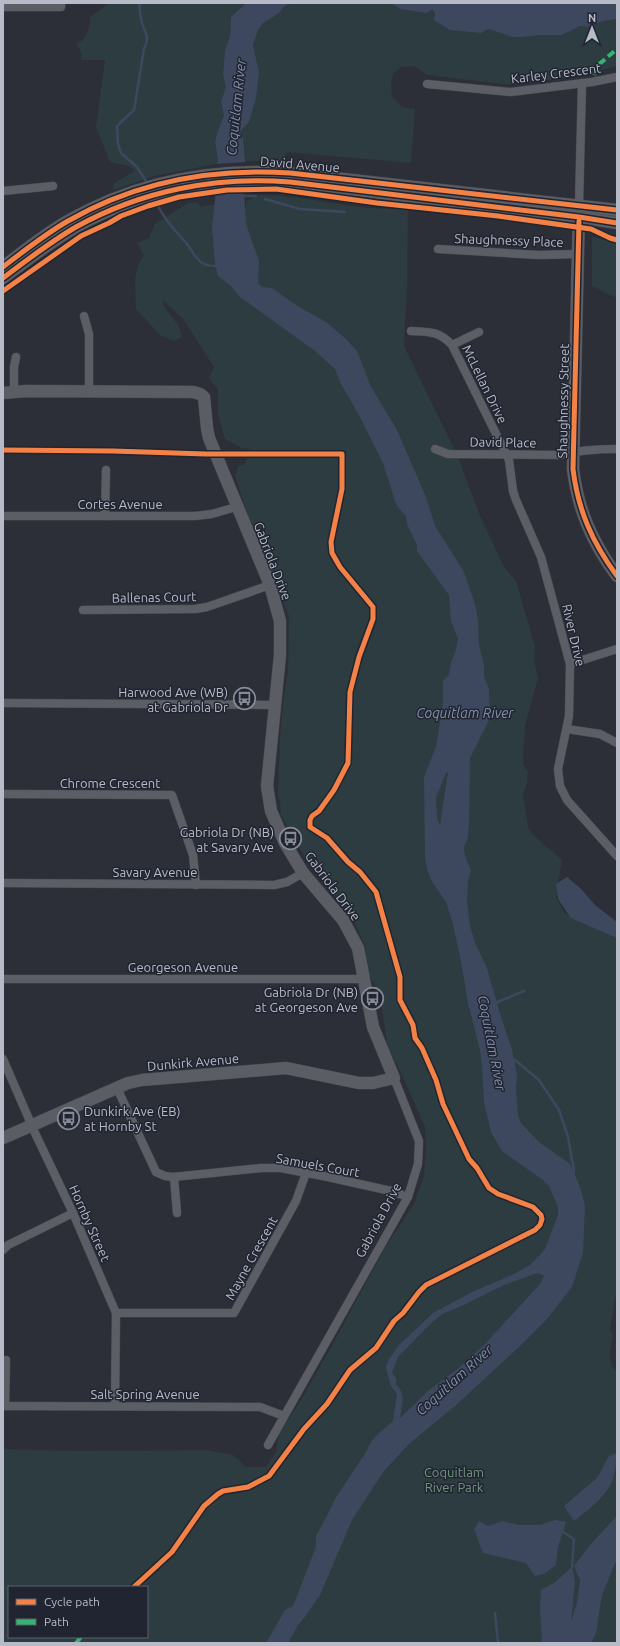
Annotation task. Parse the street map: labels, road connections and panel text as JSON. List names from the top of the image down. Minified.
{"streets":{"street":["Karley Crescent","David Avenue","Shaughnessy Place","McLellan Drive","Shaughnessy Street","David Place","Cortes Avenue","Gabriola Drive","Ballenas Court","River Drive","Chrome Crescent","Savary Avenue","Georgeson Avenue","Dunkirk Avenue","Samuels Court","Hornby Street","Mayne Crescent","Salt Spring Avenue"]},"crossings":[["Karley Crescent","Shaughnessy Street"],["David Avenue","Shaughnessy Street"],["Shaughnessy Place","Shaughnessy Street"],["McLellan Drive","David Place"],["McLellan Drive","River Drive"],["Shaughnessy Street","David Place"],["David Place","River Drive"],["Cortes Avenue","Gabriola Drive"],["Gabriola Drive","Ballenas Court"],["Gabriola Drive","Savary Avenue"],["Gabriola Drive","Georgeson Avenue"],["Gabriola Drive","Dunkirk Avenue"],["Gabriola Drive","Samuels Court"],["Gabriola Drive","Salt Spring Avenue"],["Chrome Crescent","Savary Avenue"],["Dunkirk Avenue","Samuels Court"],["Dunkirk Avenue","Hornby Street"],["Samuels Court","Mayne Crescent"],["Hornby Street","Mayne Crescent"],["Hornby Street","Salt Spring Avenue"]],"water":["Coquitlam River"],"parks":["Coquitlam River Park"],"places":{"bus stop":["Harwood Ave (WB) at Gabriola Dr","Gabriola Dr (NB) at Savary Ave","Gabriola Dr (NB) at Georgeson Ave","Dunkirk Ave (EB) at Hornby St"]},"legend":["Cycle path","Path"],"north":"top"}
